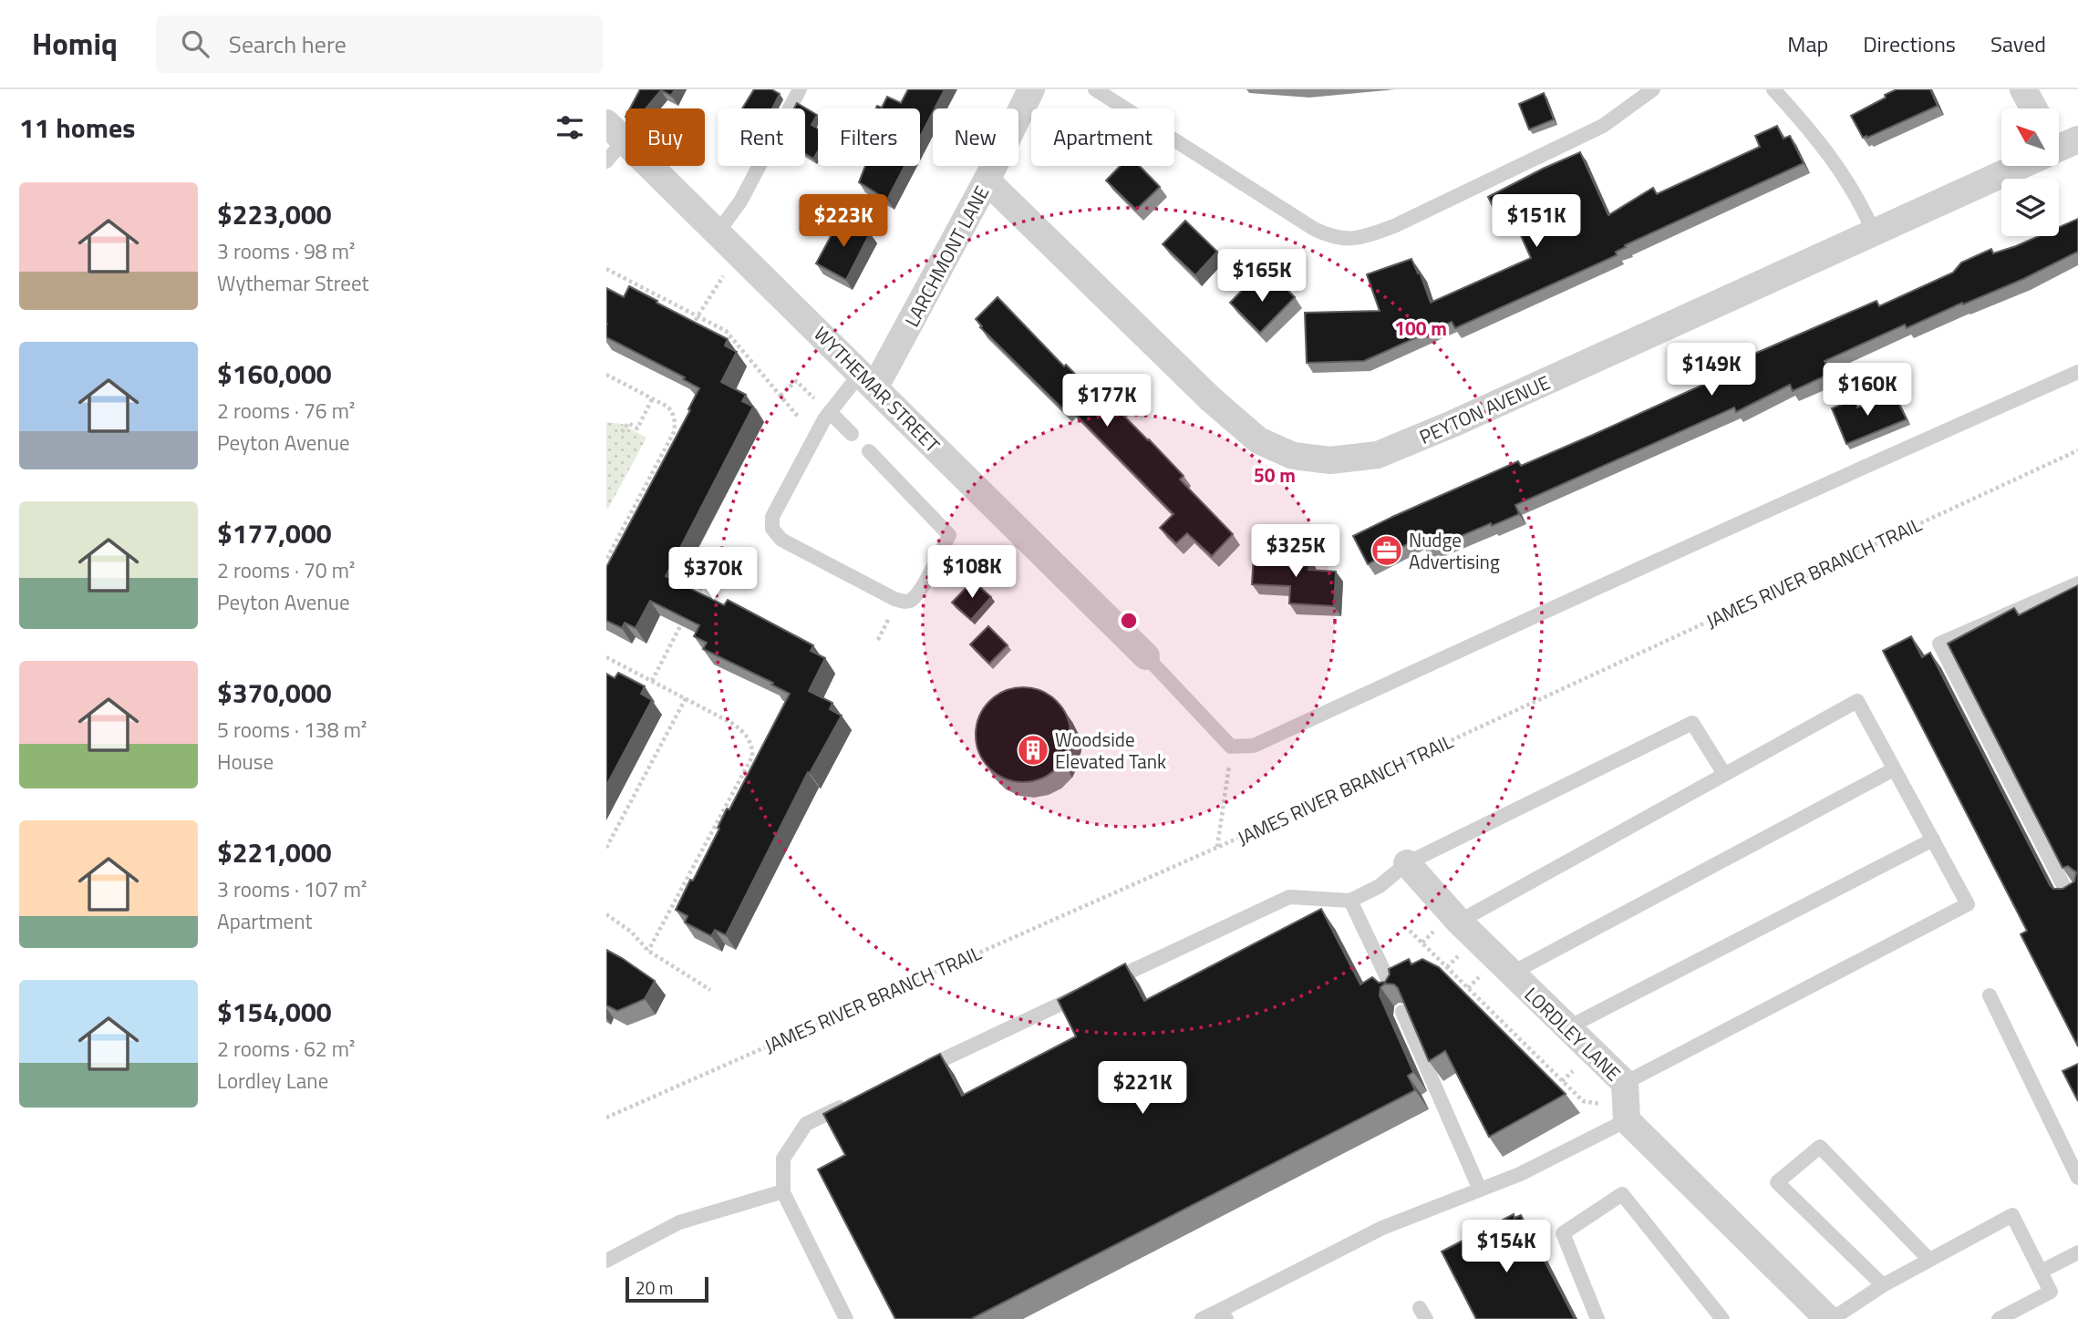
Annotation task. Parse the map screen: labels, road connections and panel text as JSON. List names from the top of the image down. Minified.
{"streets":{"street":["LARCHMONT LANE","WYTHEMAR STREET","PEYTON AVENUE","LORDLEY LANE"],"path":["JAMES RIVER BRANCH TRAIL"]},"crossings":[["LARCHMONT LANE","WYTHEMAR STREET"],["LARCHMONT LANE","PEYTON AVENUE"]],"places":{"office":["Nudge Advertising"],"building":["Woodside Elevated Tank"]},"scale_bar":"20 m","north":"top left","page":{"header":"Homiq","search":"Search here","nav":["Map","Directions","Saved"],"heading":"11 homes","chip":["Buy","Rent","Filters","New","Apartment"],"list":[{"name":"$223,000","note":"3 rooms · 98 m² · Wythemar Street"},{"name":"$160,000","note":"2 rooms · 76 m² · Peyton Avenue"},{"name":"$177,000","note":"2 rooms · 70 m² · Peyton Avenue"},{"name":"$370,000","note":"5 rooms · 138 m² · House"},{"name":"$221,000","note":"3 rooms · 107 m² · Apartment"},{"name":"$154,000","note":"2 rooms · 62 m² · Lordley Lane"}],"price":["$223K","$151K","$165K","$149K","$160K","$177K","$325K","$108K","$370K","$221K","$154K"],"scale":"20 m"},"rings":["100 m","50 m"]}
